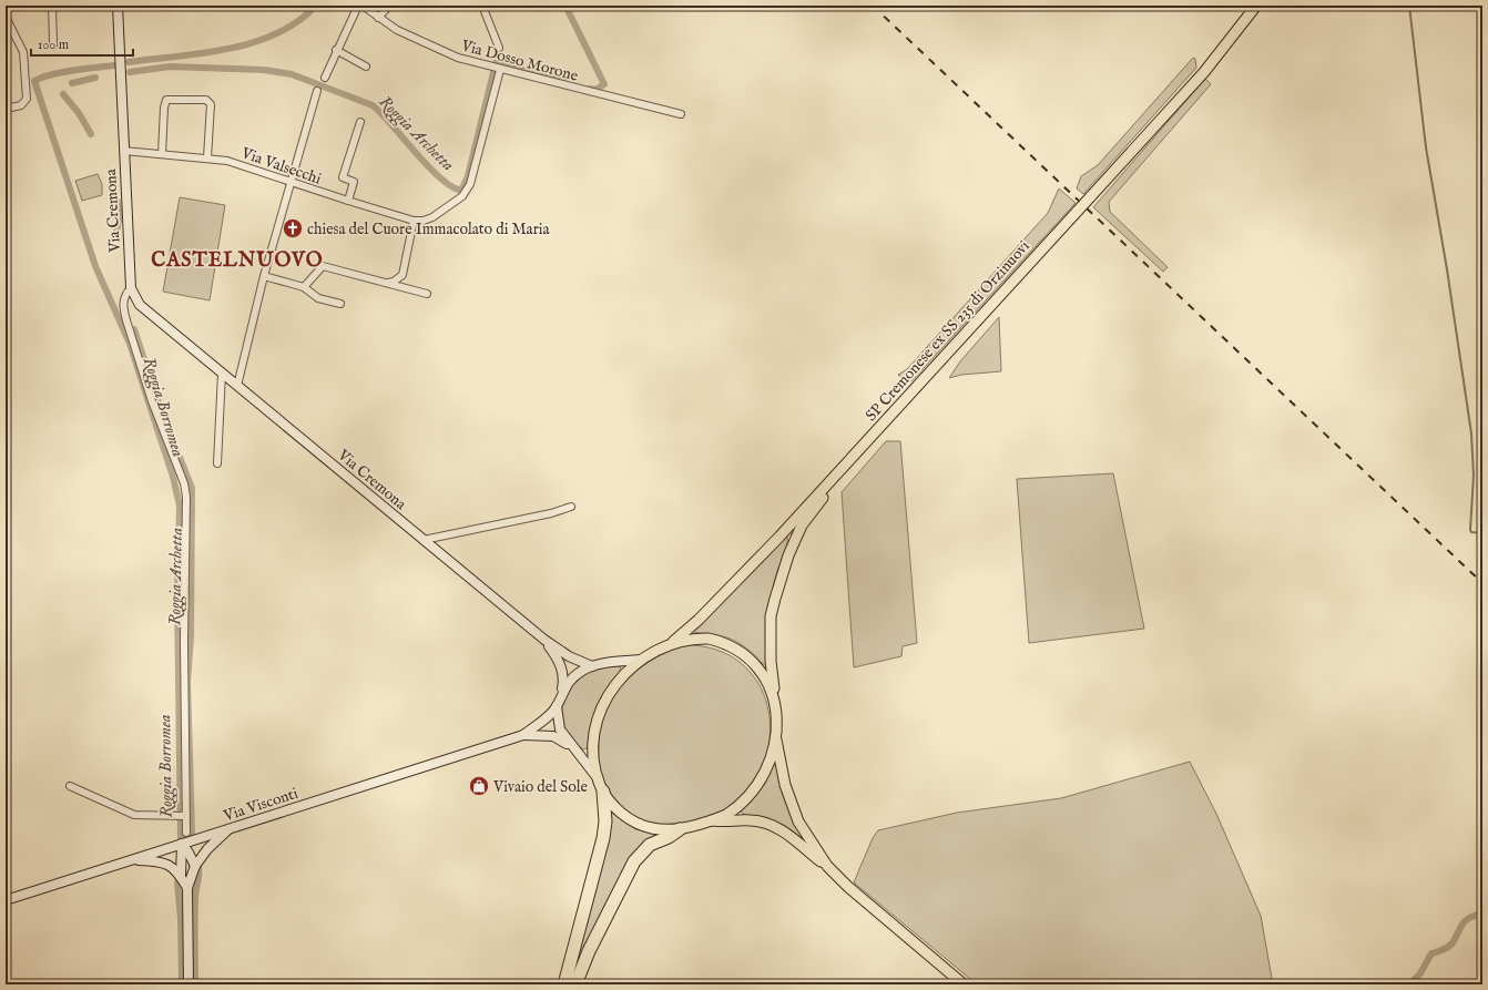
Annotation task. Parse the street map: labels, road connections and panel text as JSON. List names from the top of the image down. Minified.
{"streets":{"main road":["SP Cremonese ex SS 235 di Orzinuovi"],"street":["Via Dosso Morone","Via Valsecchi","Via Cremona","Via Visconti"]},"crossings":[["Via Valsecchi","Via Cremona"]],"districts":["CASTELNUOVO"],"water":["Roggia Archetta","Roggia Borromea"],"places":{"church":["chiesa del Cuore Immacolato di Maria"],"shop":["Vivaio del Sole"]},"scale_bar":"100 m"}
